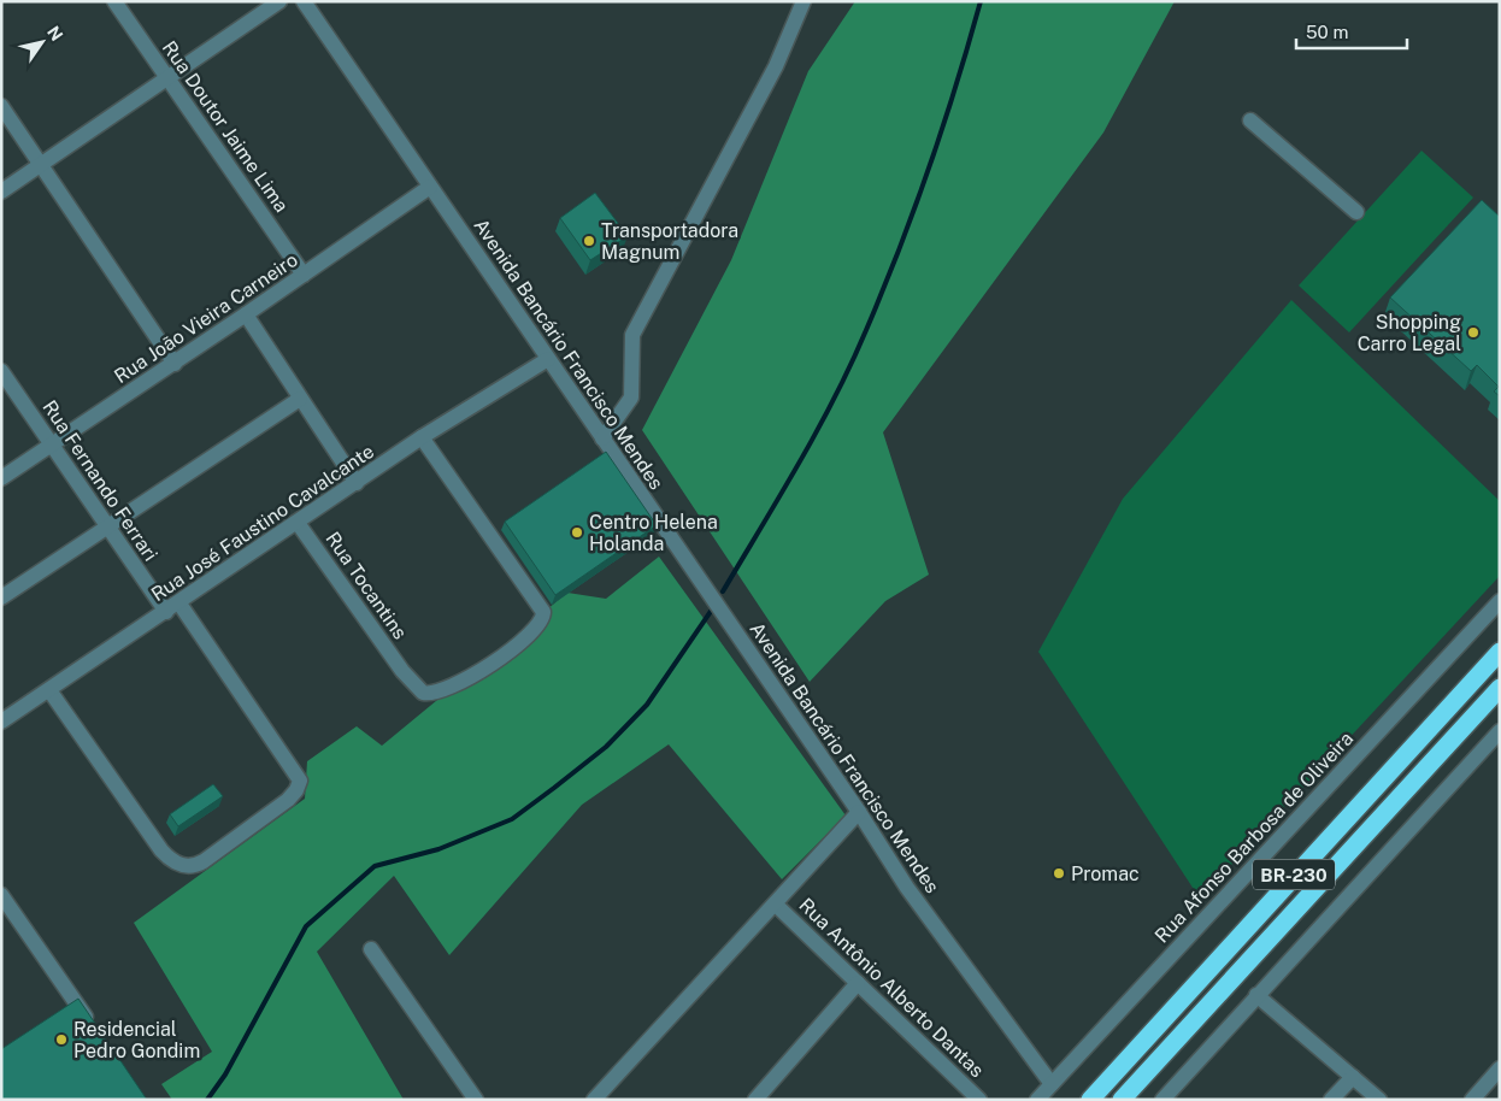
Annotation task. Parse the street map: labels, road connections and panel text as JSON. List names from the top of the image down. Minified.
{"streets":{"highway":["BR-230"],"street":["Rua Doutor Jaime Lima","Rua João Vieira Carneiro","Avenida Bancário Francisco Mendes","Rua Fernando Ferrari","Rua José Faustino Cavalcante","Rua Tocantins","Rua Afonso Barbosa de Oliveira","Rua Antônio Alberto Dantas"]},"crossings":[["Rua Doutor Jaime Lima","Rua João Vieira Carneiro"],["Rua João Vieira Carneiro","Avenida Bancário Francisco Mendes"],["Rua João Vieira Carneiro","Rua Fernando Ferrari"],["Avenida Bancário Francisco Mendes","Rua José Faustino Cavalcante"],["Avenida Bancário Francisco Mendes","Rua Afonso Barbosa de Oliveira"],["Rua Fernando Ferrari","Rua José Faustino Cavalcante"],["Rua José Faustino Cavalcante","Rua Tocantins"]],"places":["Transportadora Magnum","Shopping Carro Legal","Centro Helena Holanda","Promac","Residencial Pedro Gondim"],"scale_bar":"50 m","north":"top right"}
